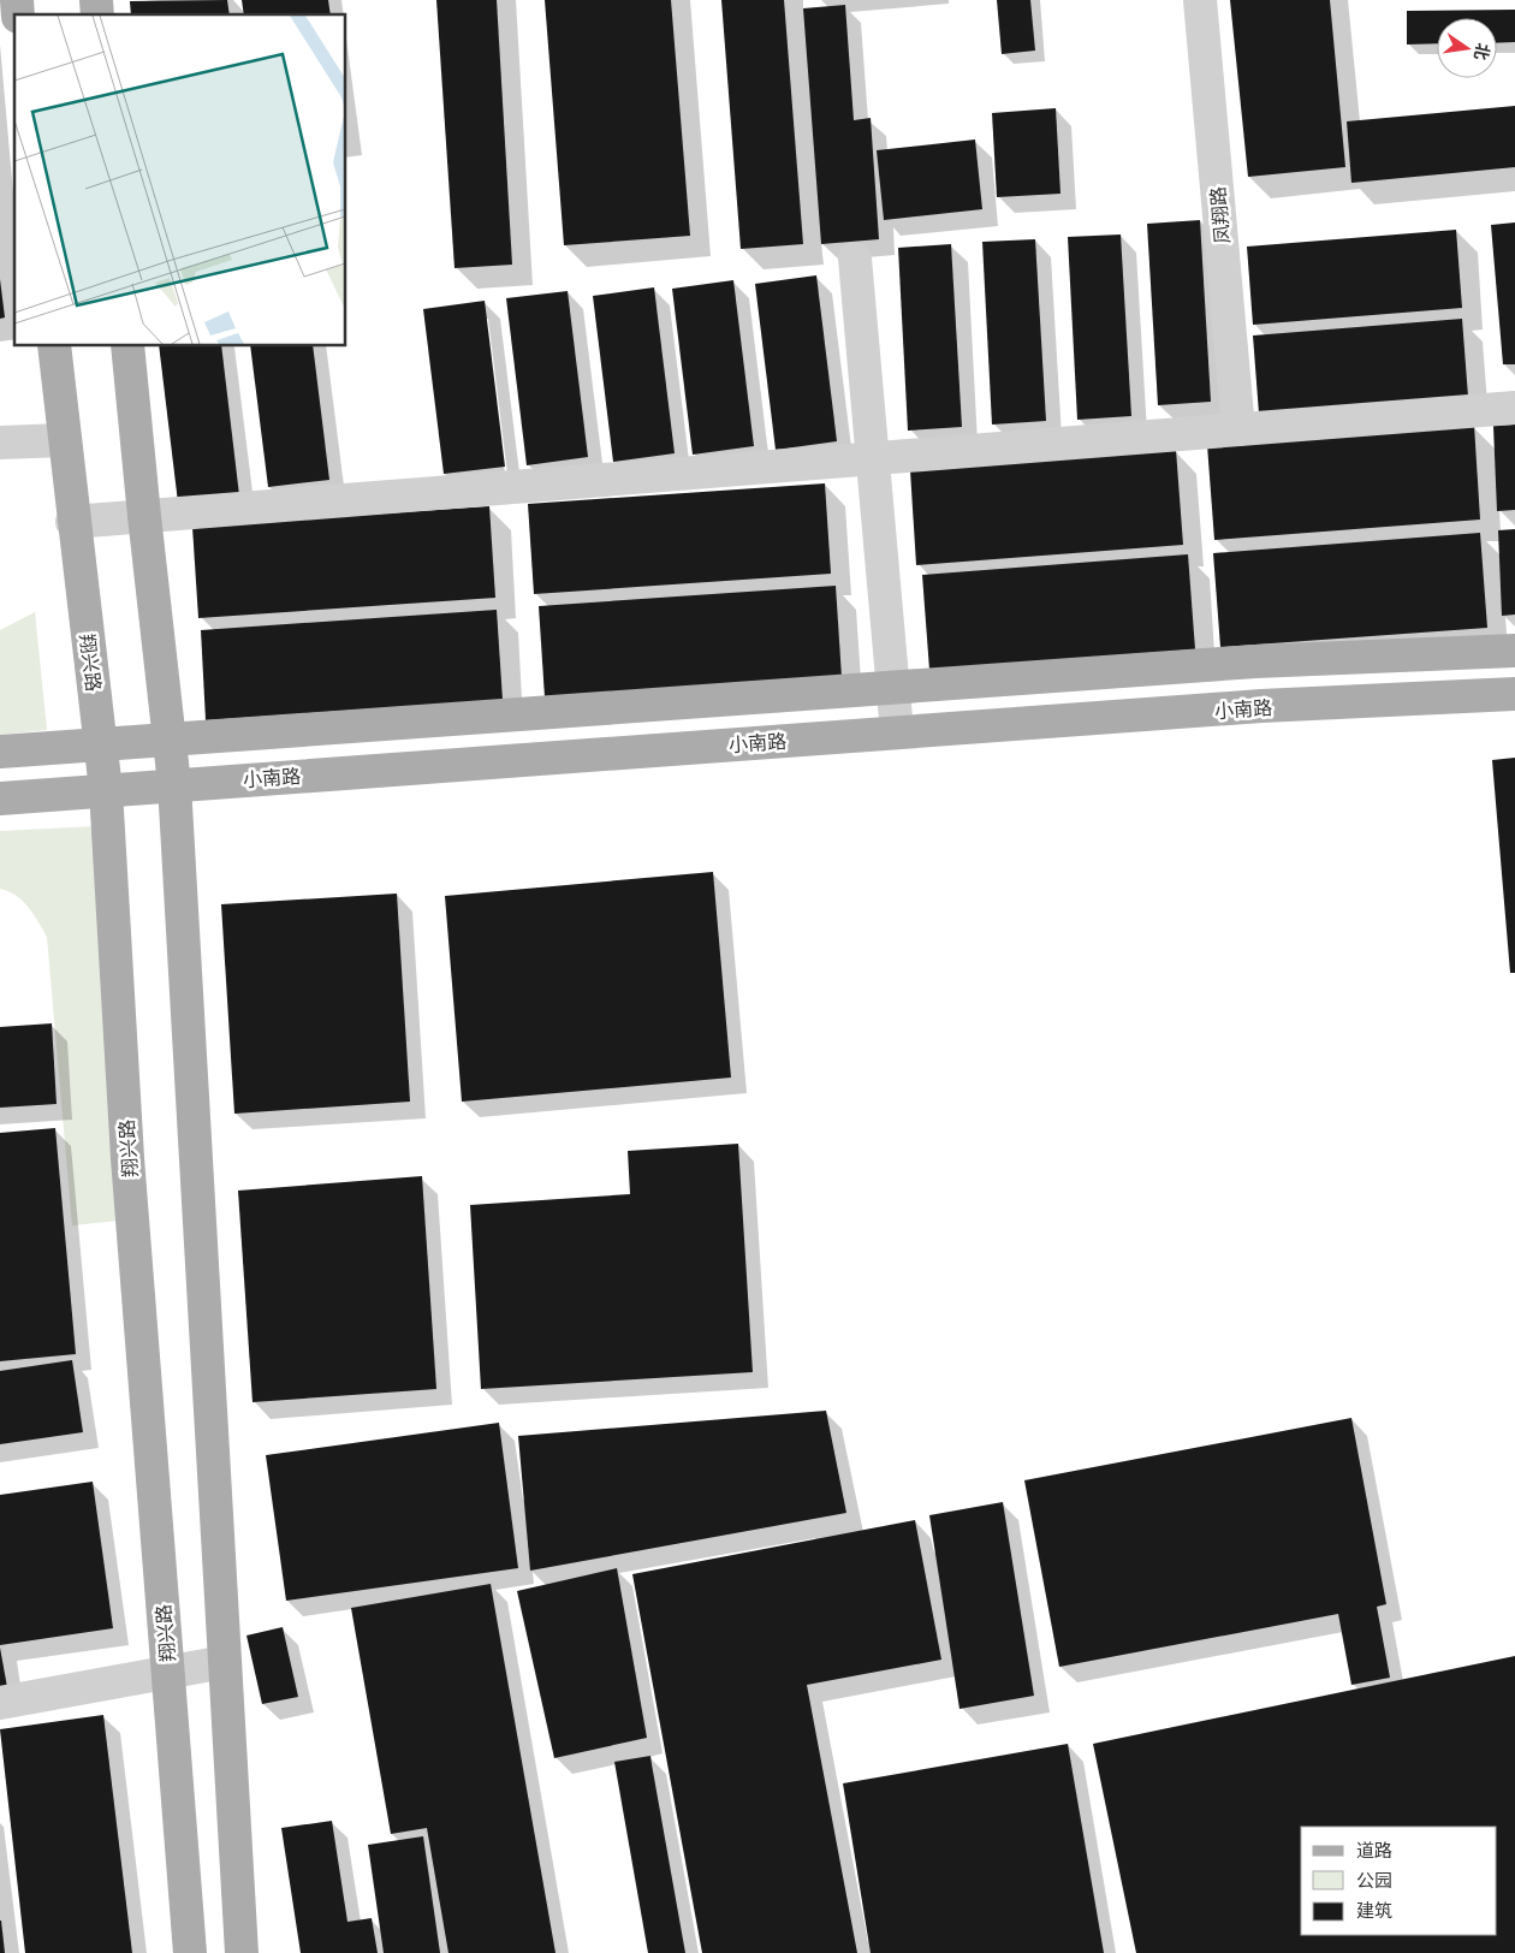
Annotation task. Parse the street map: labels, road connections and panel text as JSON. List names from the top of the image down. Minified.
{"streets":{"main road":["翔兴路","小南路"],"street":["凤翔路"]},"crossings":[["翔兴路","小南路"]],"legend":["道路","公园","建筑"],"north":"right"}
